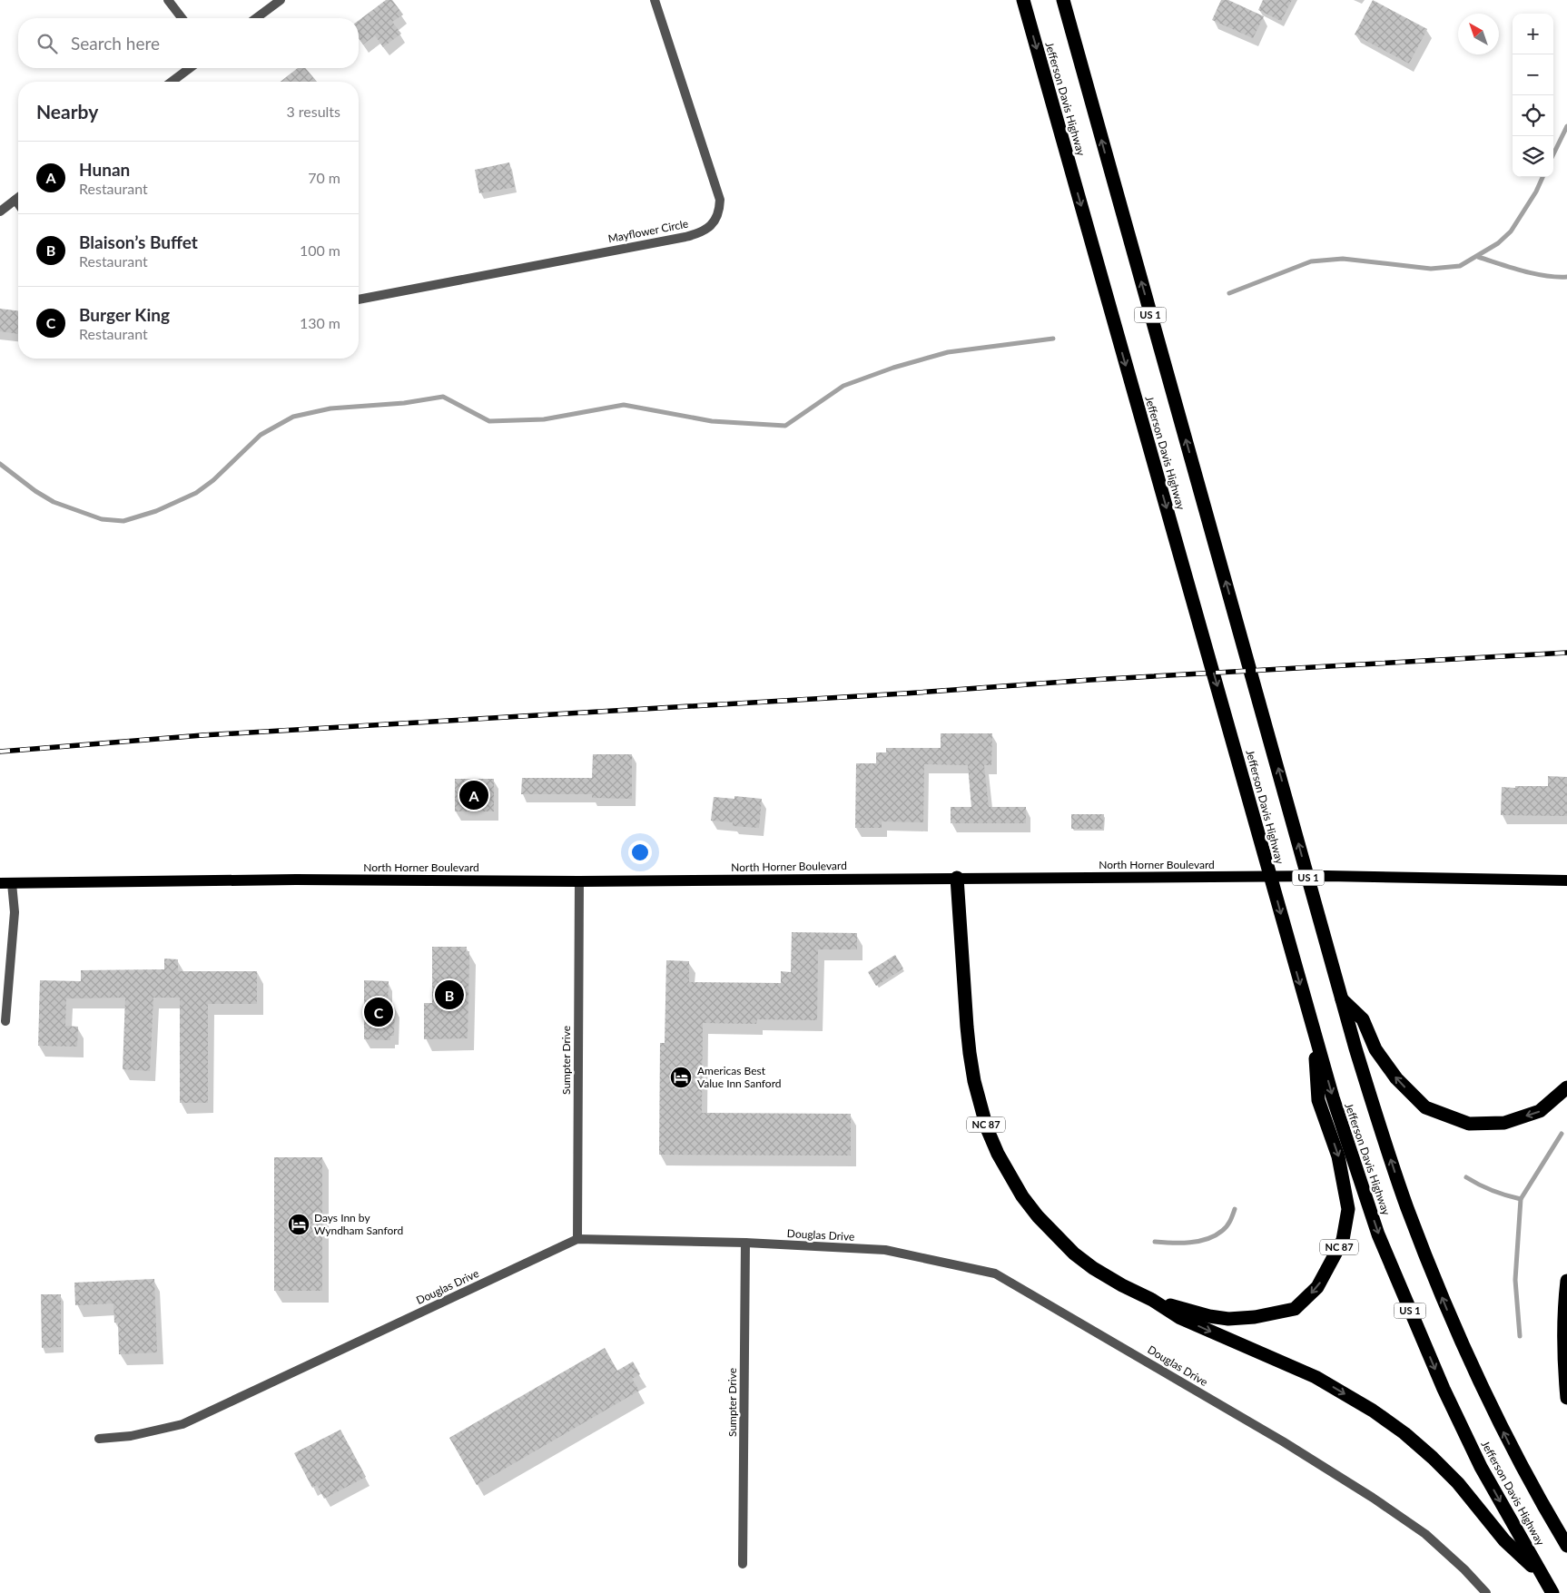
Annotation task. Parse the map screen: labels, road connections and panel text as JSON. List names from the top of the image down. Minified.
{"streets":{"highway":["Jefferson Davis Highway","US 1","NC 87"],"main road":["North Horner Boulevard"],"street":["Mayflower Circle","Sumpter Drive","Douglas Drive"]},"crossings":[["Jefferson Davis Highway","NC 87"],["North Horner Boulevard","Sumpter Drive"],["North Horner Boulevard","NC 87"],["Sumpter Drive","Douglas Drive"]],"places":{"hotel":["Americas Best Value Inn Sanford","Days Inn by Wyndham Sanford"]},"north":"top left","page":{"map_buttons":["+","−"],"search":"Search here","heading":["Nearby","3 results"],"list":[{"mark":"A","name":"Hunan","note":"Restaurant","value":"70 m"},{"mark":"B","name":"Blaison’s Buffet","note":"Restaurant","value":"100 m"},{"mark":"C","name":"Burger King","note":"Restaurant","value":"130 m"}],"pins":["A","B","C"]}}
